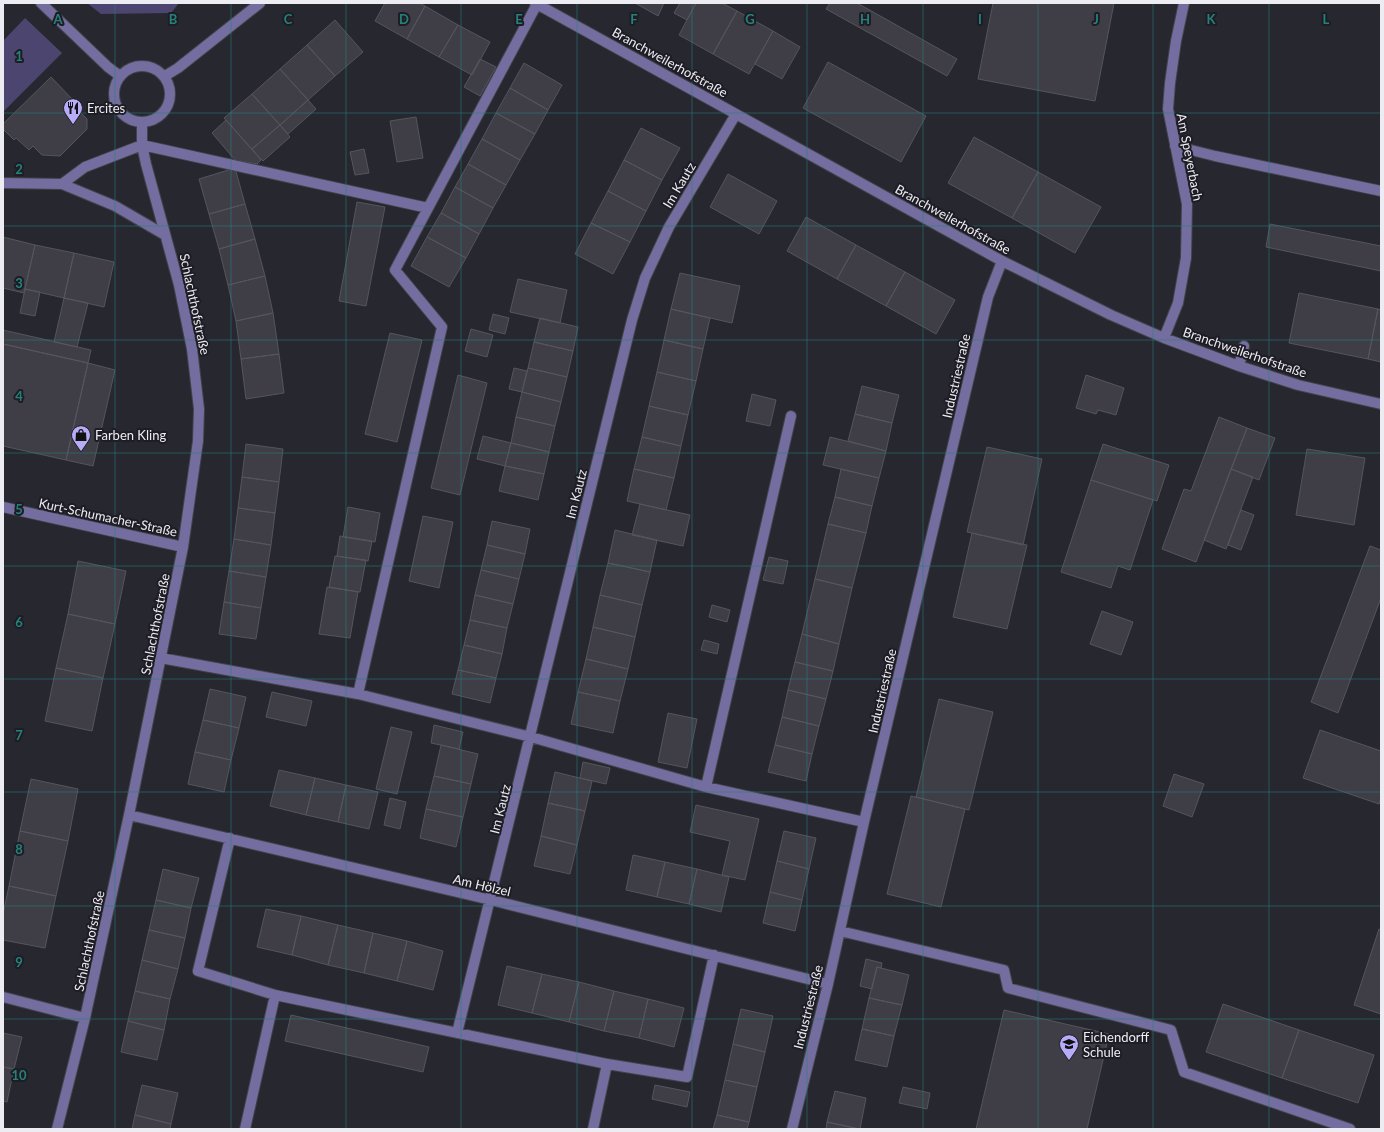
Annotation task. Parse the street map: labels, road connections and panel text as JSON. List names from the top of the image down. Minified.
{"streets":{"street":["Branchweilerhofstraße","Am Speyerbach","Im Kautz","Schlachthofstraße","Industriestraße","Kurt-Schumacher-Straße","Am Hölzel"]},"crossings":[["Branchweilerhofstraße","Am Speyerbach"],["Branchweilerhofstraße","Im Kautz"],["Branchweilerhofstraße","Industriestraße"],["Im Kautz","Am Hölzel"],["Schlachthofstraße","Kurt-Schumacher-Straße"],["Schlachthofstraße","Am Hölzel"],["Industriestraße","Am Hölzel"]],"places":{"restaurant":["Ercites"],"shop":["Farben Kling"],"school or university":["Eichendorff Schule"]},"grid":{"columns":["A","B","C","D","E","F","G","H","I","J","K","L"],"rows":["1","2","3","4","5","6","7","8","9","10"]}}
